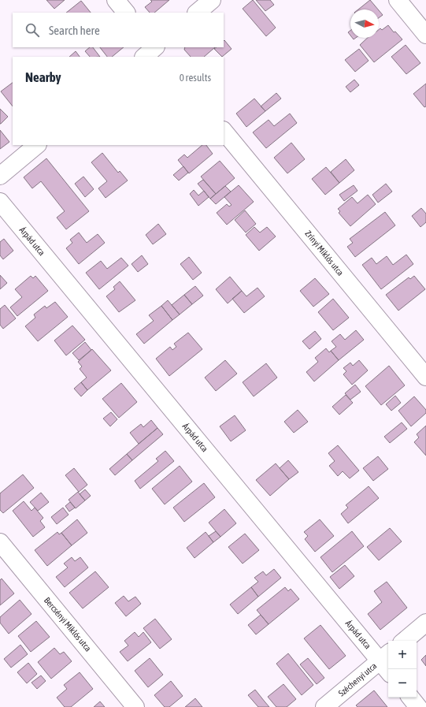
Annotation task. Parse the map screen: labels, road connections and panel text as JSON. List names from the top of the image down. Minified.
{"streets":{"street":["Árpád utca","Zrínyi Miklós utca","Bercsényi Miklós utca","Széchenyi utca"]},"crossings":[["Árpád utca","Széchenyi utca"]],"north":"right","page":{"search":"Search here","heading":["Nearby","0 results"],"map_buttons":["+","−"]}}
